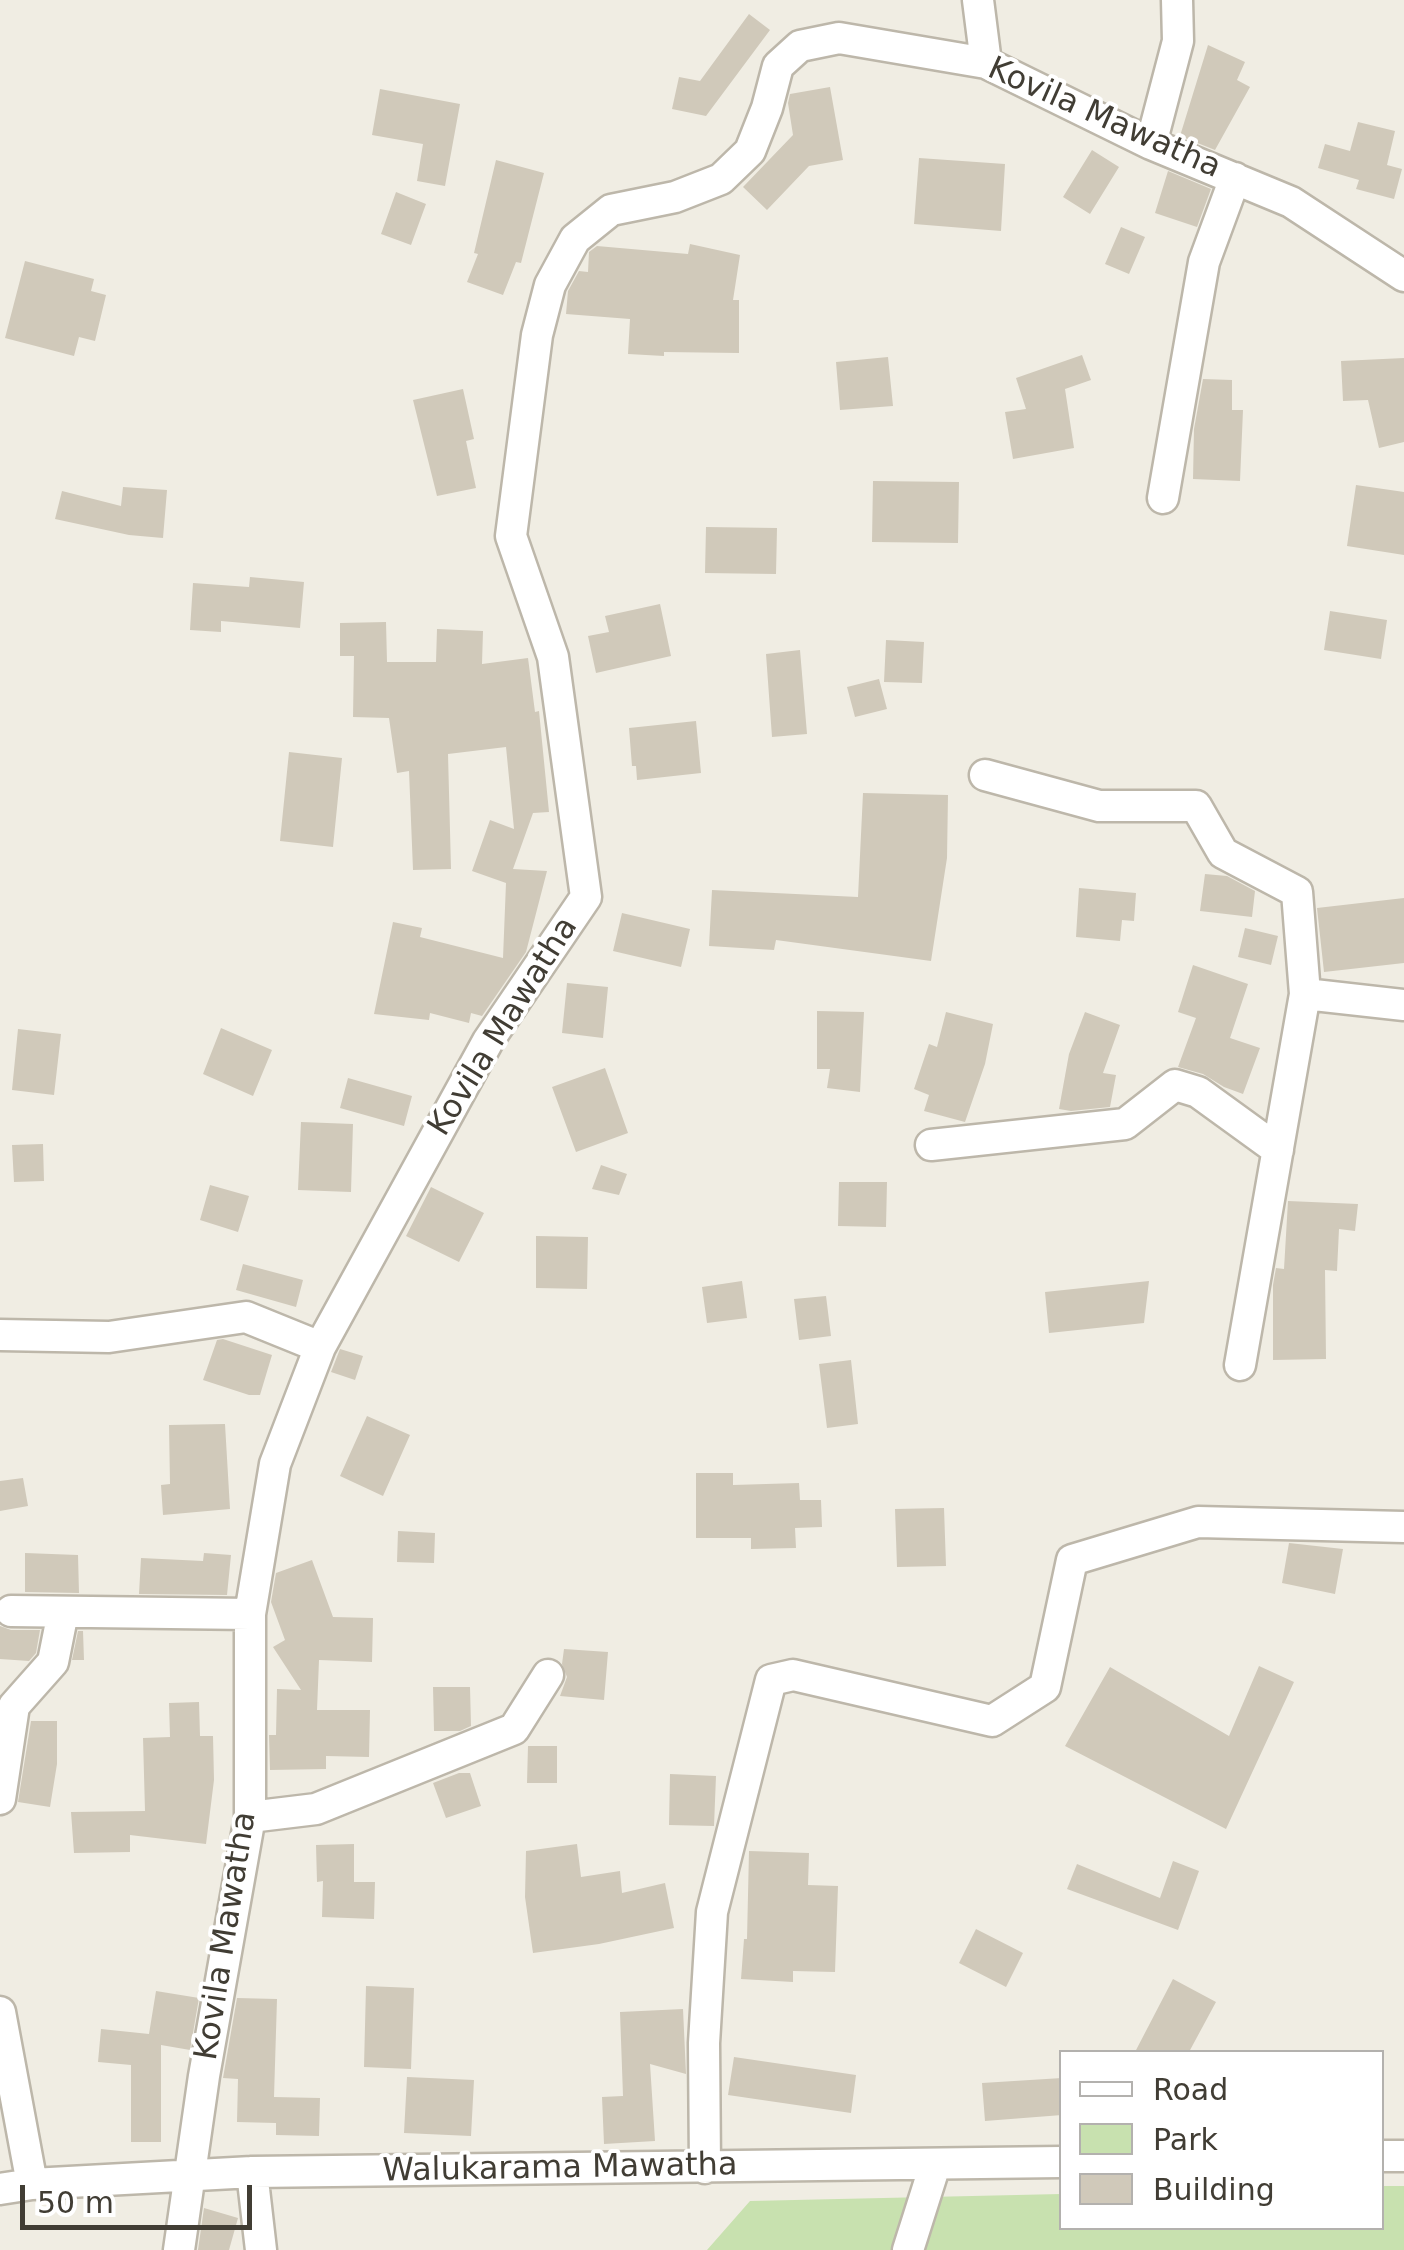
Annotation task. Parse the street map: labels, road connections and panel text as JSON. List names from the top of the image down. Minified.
{"streets":{"street":["Kovila Mawatha","Walukarama Mawatha"]},"crossings":[["Kovila Mawatha","Walukarama Mawatha"]],"legend":["Road","Park","Building"],"scale_bar":"50 m"}
